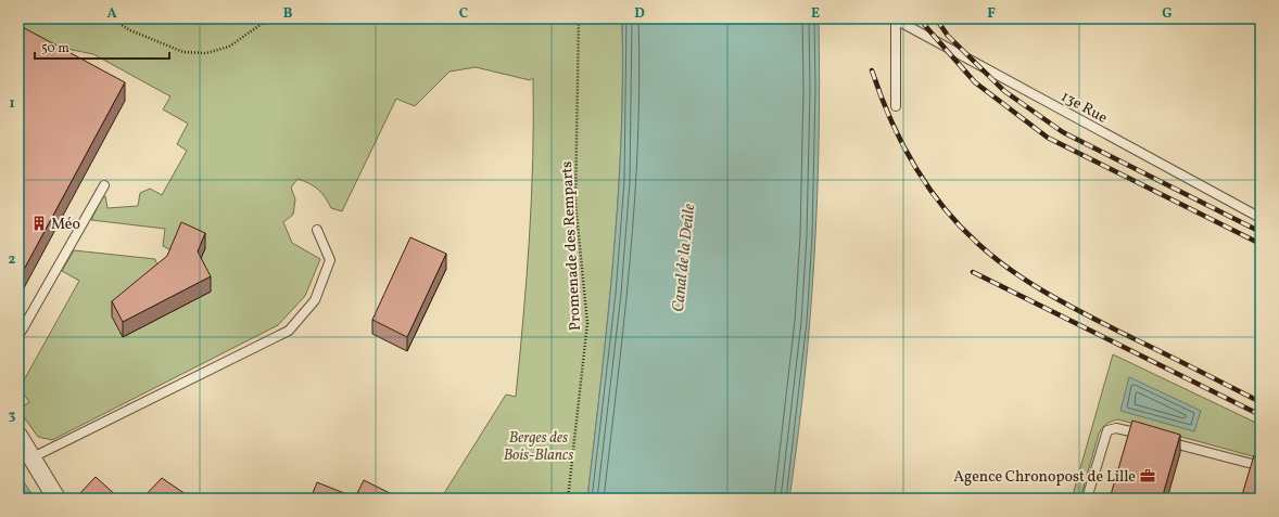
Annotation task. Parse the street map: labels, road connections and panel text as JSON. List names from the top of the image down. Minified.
{"streets":{"lane":["13e Rue"],"path":["Promenade des Remparts"]},"water":["Canal de la Deûle"],"parks":["Berges des Bois-Blancs"],"places":{"building":["Méo"],"office":["Agence Chronopost de Lille"]},"scale_bar":"50 m","grid":{"columns":["A","B","C","D","E","F","G"],"rows":["1","2","3"]}}
